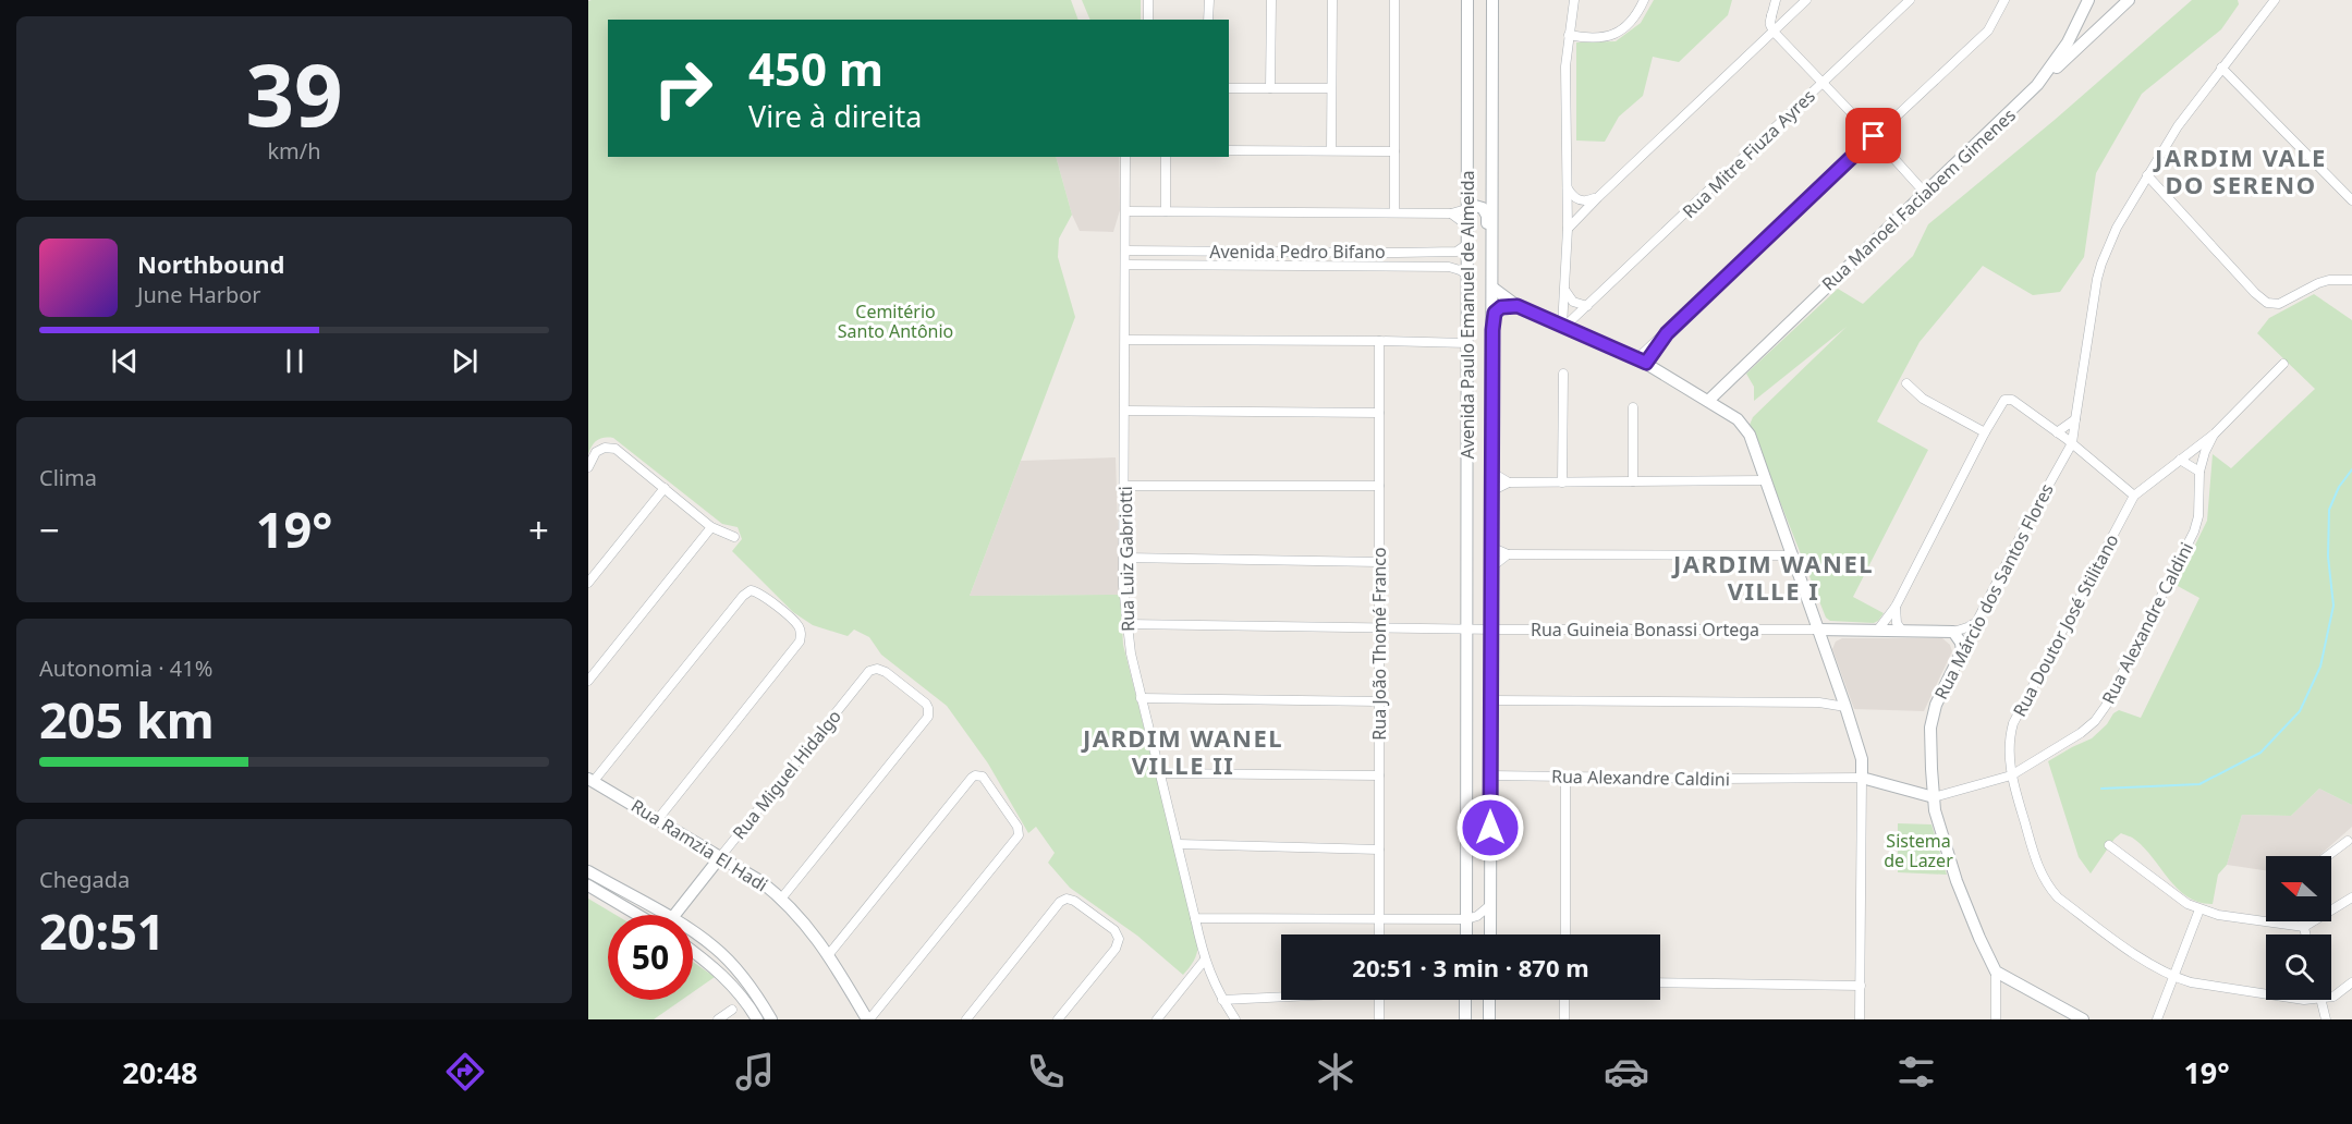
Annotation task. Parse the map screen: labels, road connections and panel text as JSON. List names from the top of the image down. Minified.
{"streets":{"street":["Rua Mitre Fiuza Ayres","Rua Manoel Faciabem Gimenes","Avenida Pedro Bifano","Avenida Paulo Emanuel de Almeida","Rua Luiz Gabriotti","Rua Márcio dos Santos Flores","Rua Alexandre Caldini","Rua Doutor José Stilitano","Rua Guineia Bonassi Ortega","Rua João Thomé Franco","Rua Miguel Hidalgo","Rua Ramzia El Hadi"]},"crossings":[["Avenida Pedro Bifano","Avenida Paulo Emanuel de Almeida"],["Avenida Pedro Bifano","Rua Luiz Gabriotti"],["Avenida Paulo Emanuel de Almeida","Rua Alexandre Caldini"],["Avenida Paulo Emanuel de Almeida","Rua Guineia Bonassi Ortega"],["Rua Márcio dos Santos Flores","Rua Alexandre Caldini"],["Rua Márcio dos Santos Flores","Rua Guineia Bonassi Ortega"],["Rua Alexandre Caldini","Rua Doutor José Stilitano"],["Rua Miguel Hidalgo","Rua Ramzia El Hadi"]],"districts":["JARDIM VALE DO SERENO","JARDIM WANEL VILLE I","JARDIM WANEL VILLE II"],"parks":["Cemitério Santo Antônio","Sistema de Lazer"],"north":"left","page":{"tile":[["39","km/h"],"Clima",["Autonomia · 41%","205 km"],["Chegada","20:51"]],"turn":["450 m","Vire à direita"],"song":["Northbound","June Harbor"],"heat":["−","19°","+"],"limit":"50","trip":"20:51 · 3 min · 870 m","tabs":["20:48","19°"]}}
